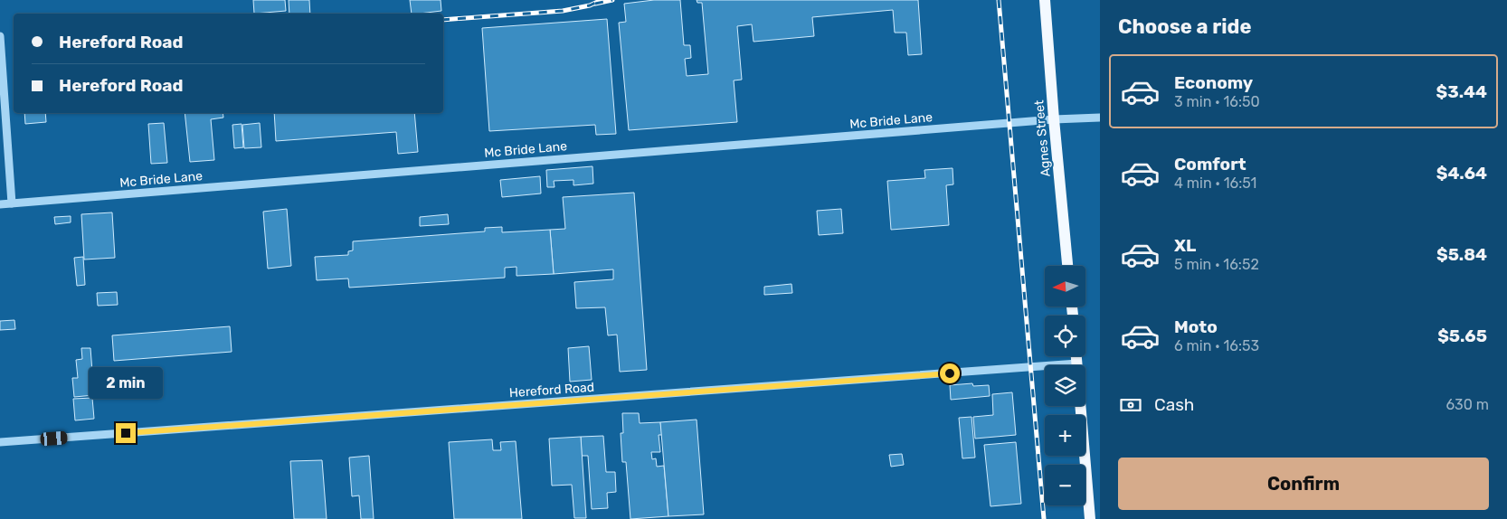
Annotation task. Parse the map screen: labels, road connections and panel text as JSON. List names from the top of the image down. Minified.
{"streets":{"main road":["Agnes Street"],"street":["Mc Bride Lane","Hereford Road"]},"crossings":[["Mc Bride Lane","Agnes Street"]],"north":"left","page":{"heading":"Choose a ride","banner":["Hereford Road","Hereford Road"],"list":[{"name":"Economy","note":"3 min · 16:50","value":"$3.44"},{"name":"Comfort","note":"4 min · 16:51","value":"$4.64"},{"name":"XL","note":"5 min · 16:52","value":"$5.84"},{"name":"Moto","note":"6 min · 16:53","value":"$5.65"}],"map_buttons":["+","−"],"bubble":"2 min","pay":["Cash","630 m"],"buttons":"Confirm"}}
